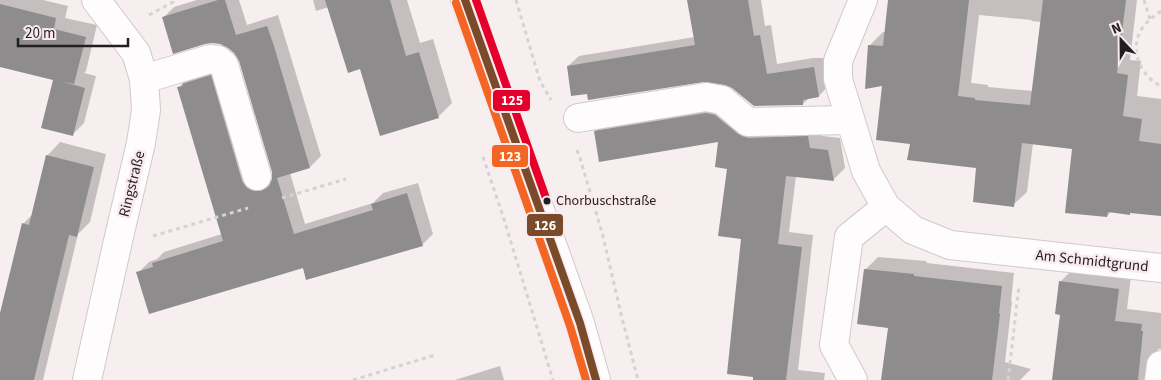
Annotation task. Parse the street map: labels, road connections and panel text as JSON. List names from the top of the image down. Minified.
{"streets":{"street":["Ringstraße","Am Schmidtgrund"]},"places":["Chorbuschstraße"],"lines":["transit line 126","transit line 125","transit line 123"],"scale_bar":"20 m","north":"top"}
